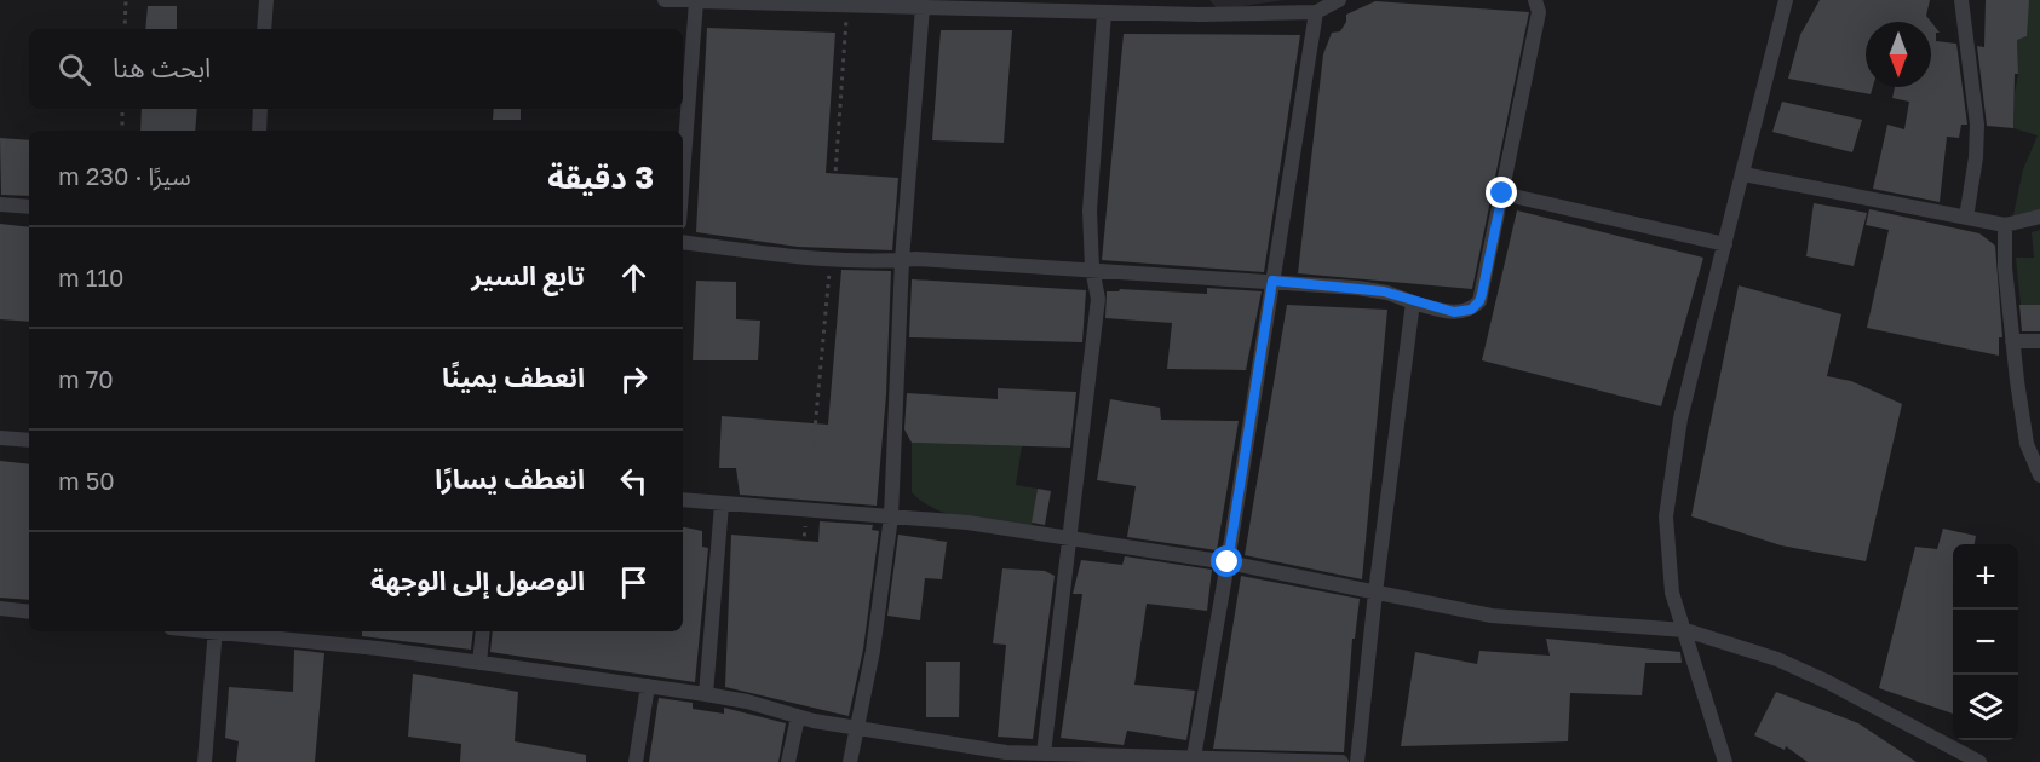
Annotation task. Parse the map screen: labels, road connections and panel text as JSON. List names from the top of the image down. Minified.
{"north":"bottom","page":{"search":"ابحث هنا","heading":["3 دقيقة","سيرًا · 230 m"],"list":[["تابع السير","110 m"],["انعطف يمينًا","70 m"],["انعطف يسارًا","50 m"],"الوصول إلى الوجهة"],"map_buttons":["+","−"]}}
